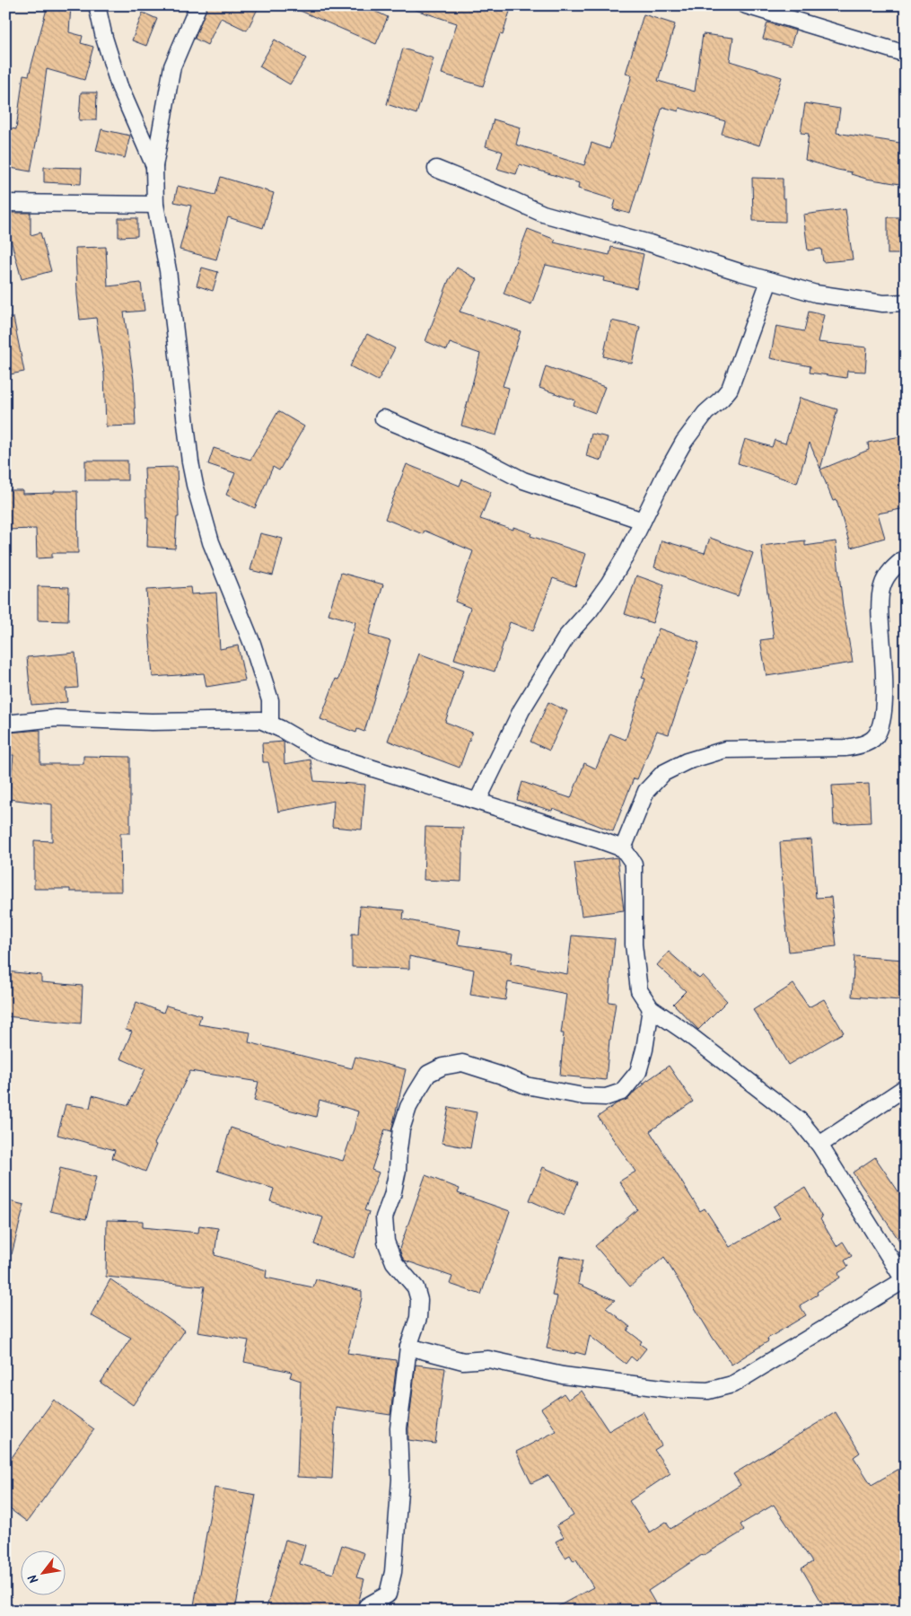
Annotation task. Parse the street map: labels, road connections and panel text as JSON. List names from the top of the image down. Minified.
{"north":"bottom left"}
